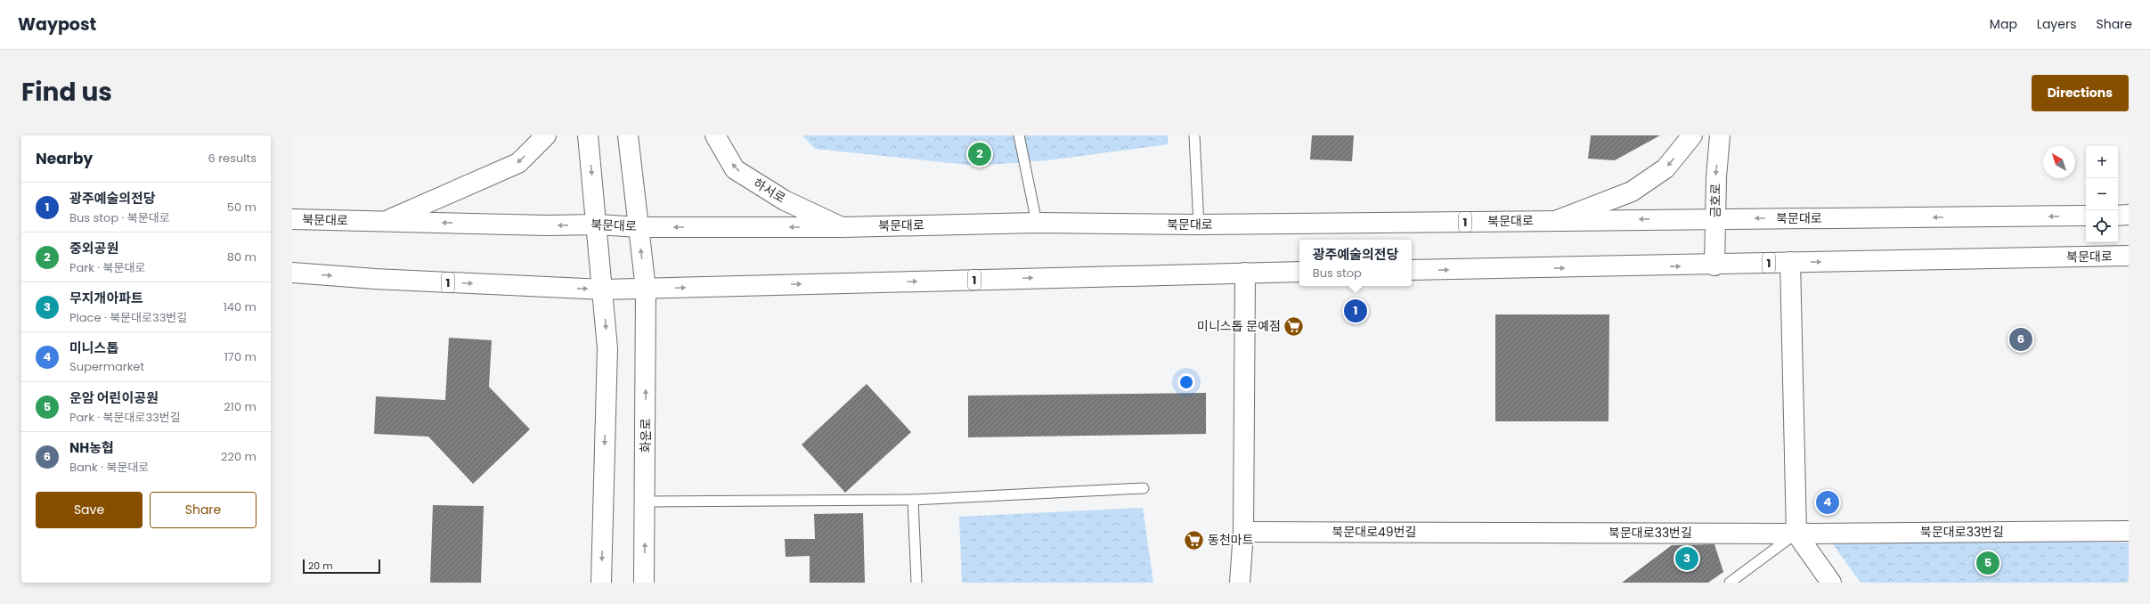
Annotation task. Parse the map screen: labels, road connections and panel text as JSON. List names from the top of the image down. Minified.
{"streets":{"main road":["하서로","금호로","북문대로","1","화운로","북문대로49번길","북문대로33번길"]},"crossings":[["하서로","북문대로"],["금호로","북문대로"],["1","화운로"],["북문대로49번길","북문대로33번길"]],"one_way":["하서로","금호로"],"places":{"supermarket":["미니스톱 문예점","동천마트"]},"scale_bar":"20 m","north":"top left","page":{"header":"Waypost","nav":["Map","Layers","Share"],"title":"Find us","buttons":["Directions",["Save","Share"]],"heading":["Nearby","6 results"],"pins":["2","1","6","4","3","5"],"map_buttons":["+","−"],"list":[{"mark":"1","name":"광주예술의전당","note":"Bus stop · 북문대로","value":"50 m"},{"mark":"2","name":"중외공원","note":"Park · 북문대로","value":"80 m"},{"mark":"3","name":"무지개아파트","note":"Place · 북문대로33번길","value":"140 m"},{"mark":"4","name":"미니스톱","note":"Supermarket","value":"170 m"},{"mark":"5","name":"운암 어린이공원","note":"Park · 북문대로33번길","value":"210 m"},{"mark":"6","name":"NH농협","note":"Bank · 북문대로","value":"220 m"}],"popup":["광주예술의전당","Bus stop"],"scale":"20 m"}}
